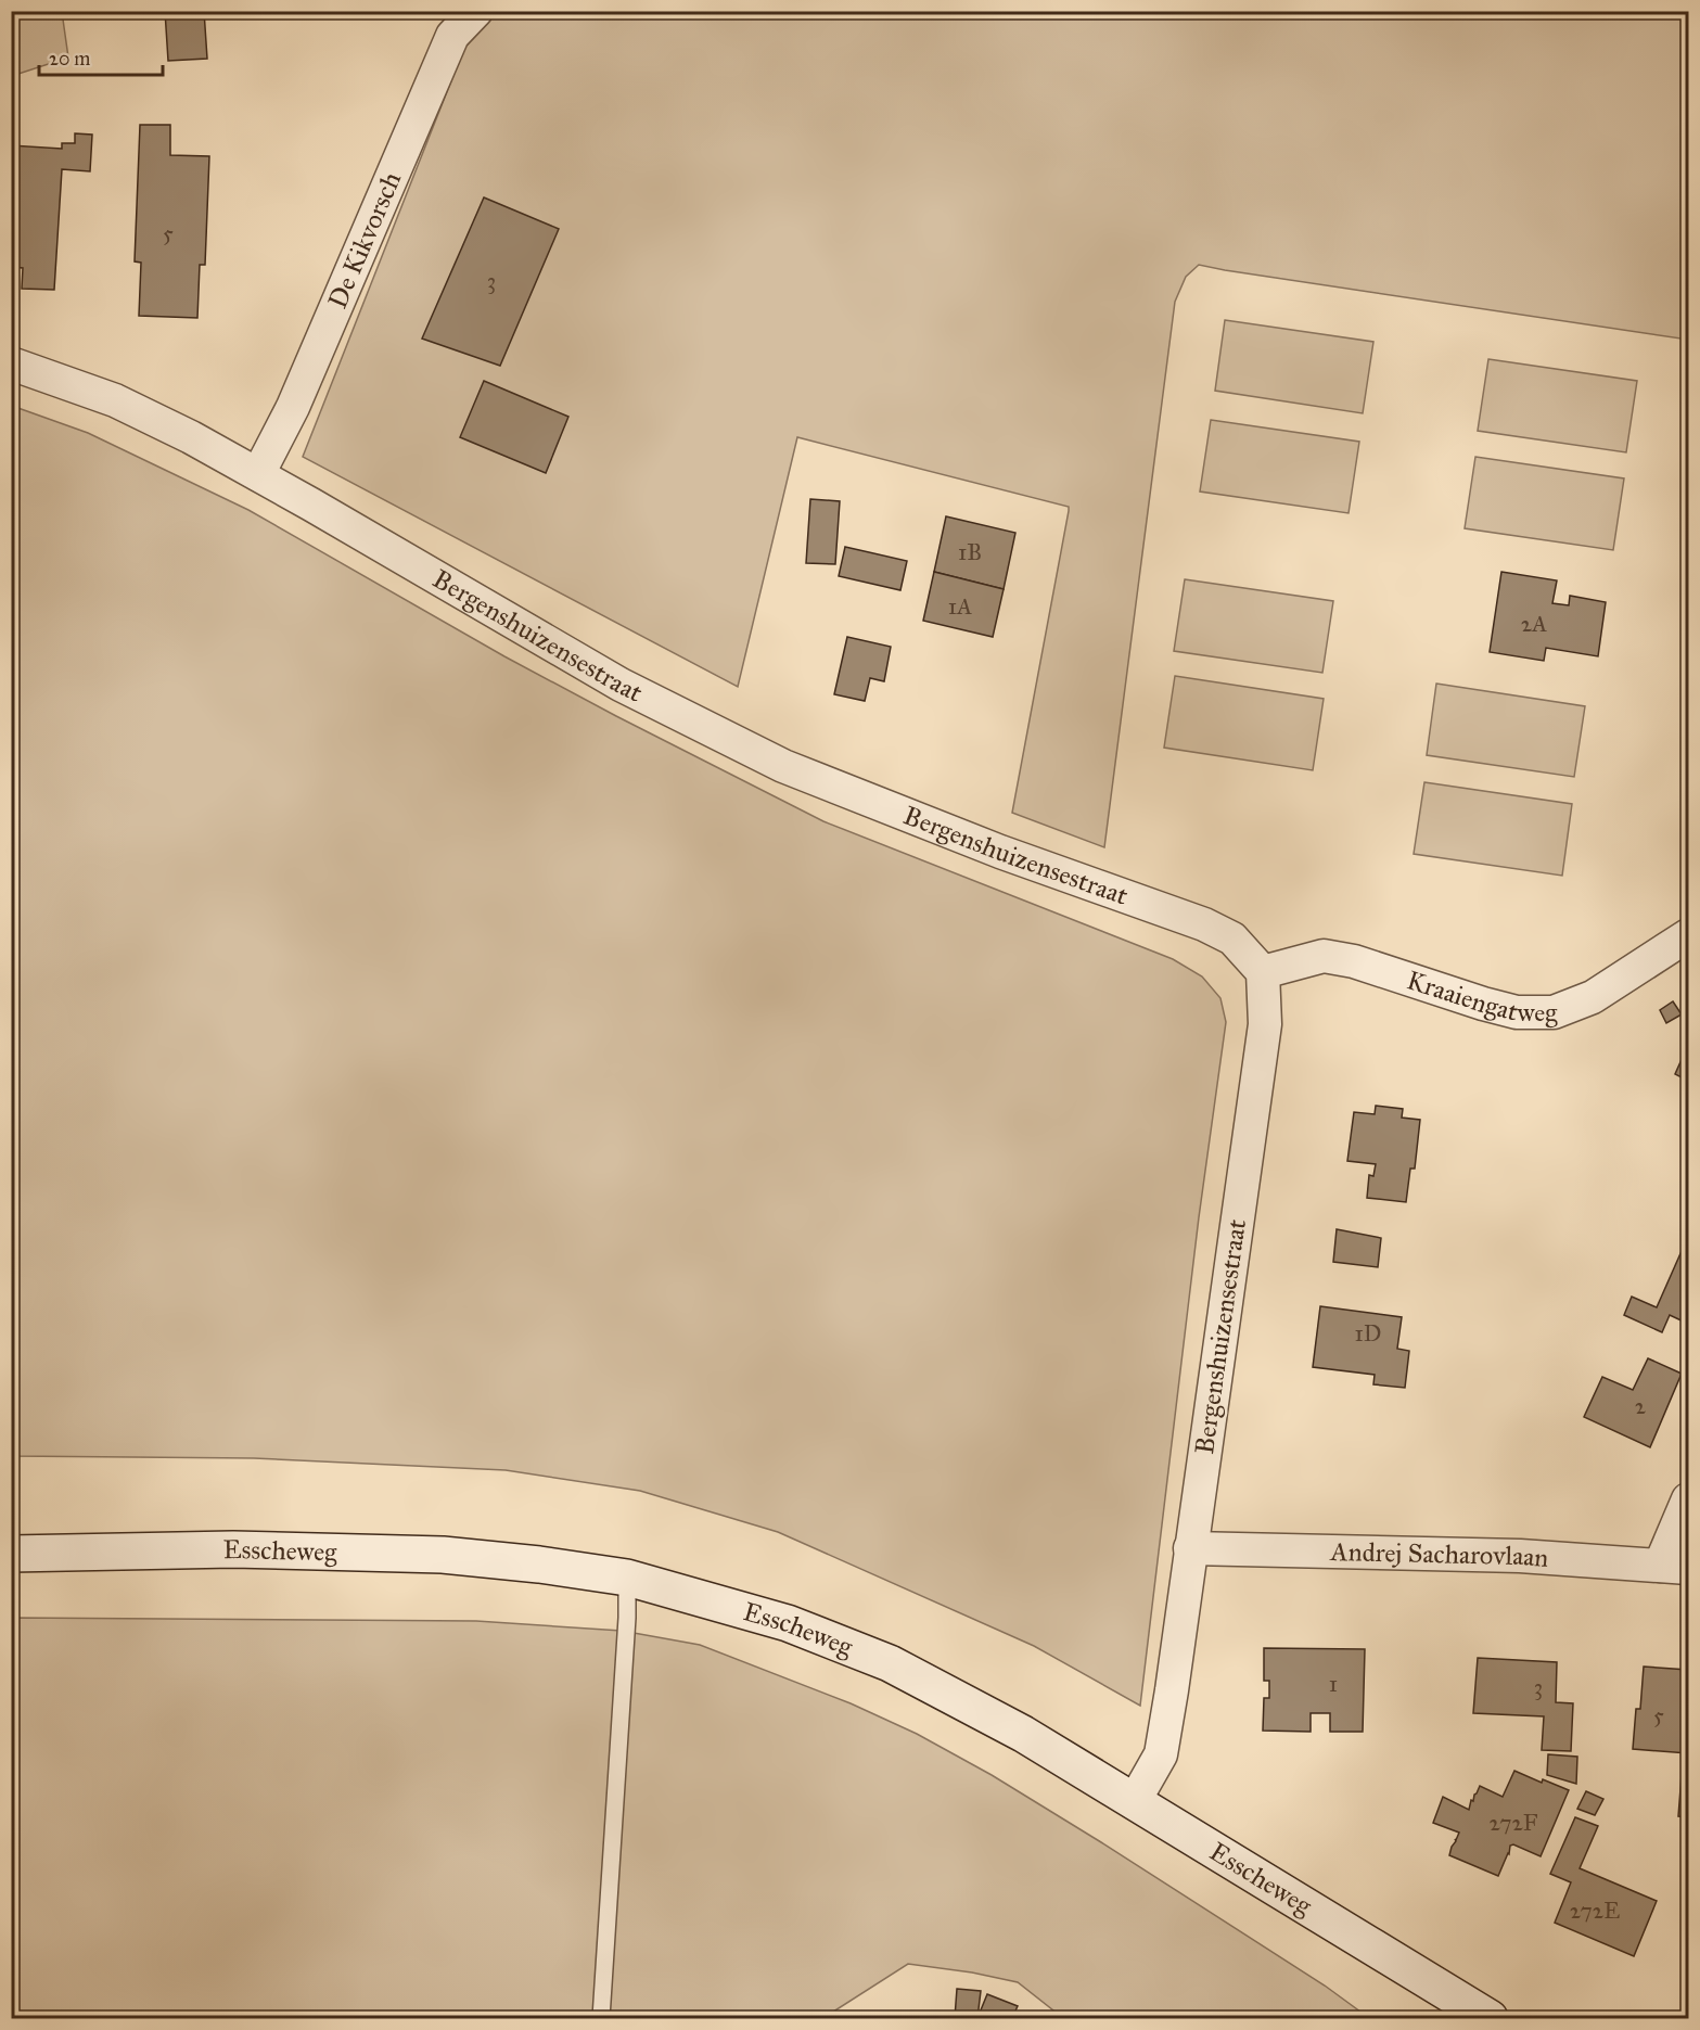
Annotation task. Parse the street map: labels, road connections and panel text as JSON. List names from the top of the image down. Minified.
{"streets":{"street":["De Kikvorsch","Bergenshuizensestraat","Kraaiengatweg","Esscheweg","Andrej Sacharovlaan"]},"crossings":[["De Kikvorsch","Bergenshuizensestraat"],["Bergenshuizensestraat","Kraaiengatweg"],["Bergenshuizensestraat","Esscheweg"],["Bergenshuizensestraat","Andrej Sacharovlaan"]],"house_numbers":["5","3","1B","1A","2A","1D","2","1","3","5","272F","272E"],"scale_bar":"20 m"}
